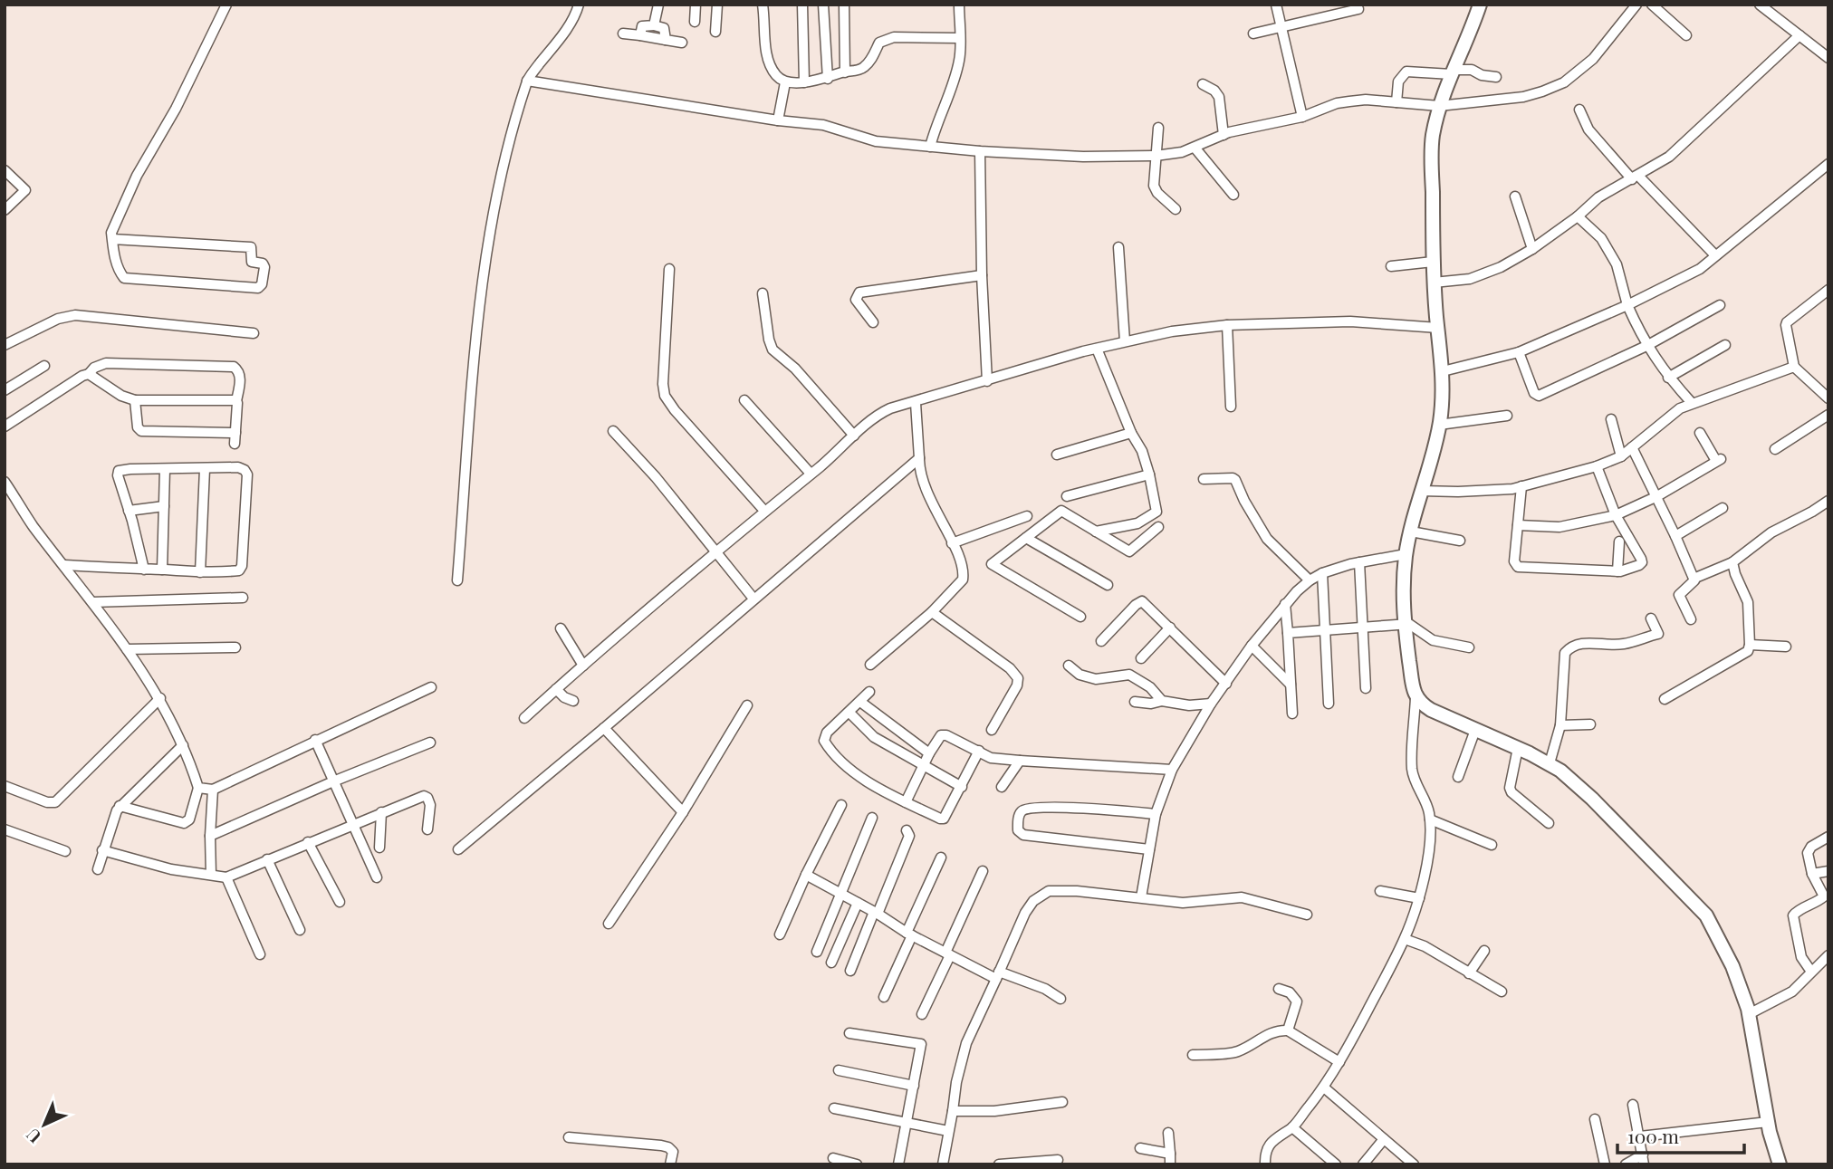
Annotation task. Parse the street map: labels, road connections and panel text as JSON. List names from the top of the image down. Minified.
{"scale_bar":"100 m","north":"bottom left"}
